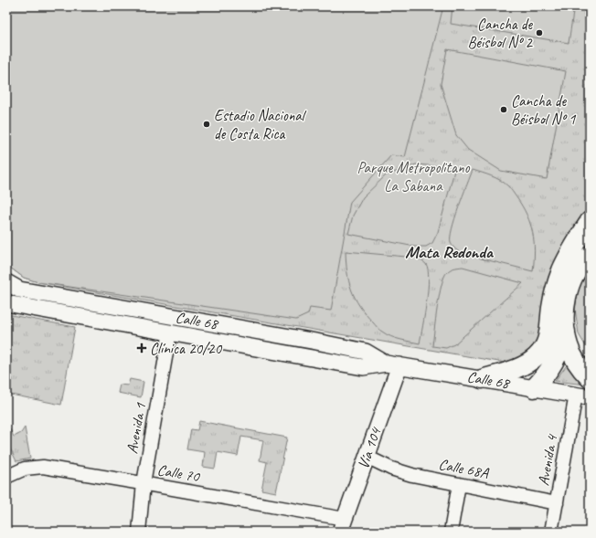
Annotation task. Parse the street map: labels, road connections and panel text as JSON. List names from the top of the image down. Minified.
{"streets":{"main road":["Calle 68","Vía 104"],"street":["Avenida 1","Avenida 4","Calle 68A","Calle 70"]},"crossings":[["Calle 68","Avenida 1"],["Calle 68","Vía 104"],["Calle 68","Avenida 4"],["Avenida 1","Calle 70"],["Vía 104","Calle 68A"],["Vía 104","Calle 70"],["Avenida 4","Calle 68A"]],"districts":["Mata Redonda"],"parks":["Parque Metropolitano La Sabana"],"places":{"other":["Cancha de Béisbol Nº 2","Cancha de Béisbol Nº 1","Estadio Nacional de Costa Rica"],"health":["Clínica 20/20"]}}
